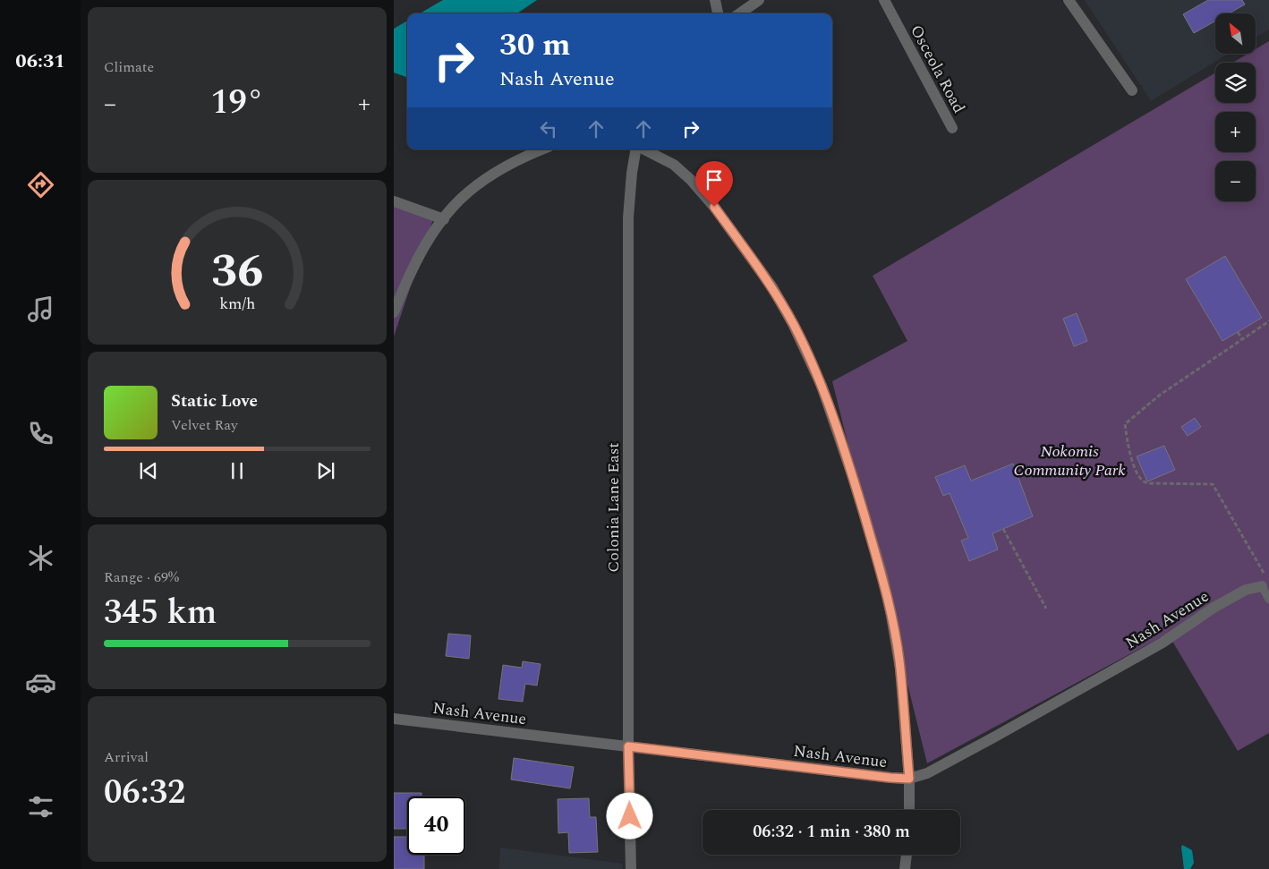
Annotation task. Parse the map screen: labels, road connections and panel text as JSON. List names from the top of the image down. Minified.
{"streets":{"street":["Osceola Road","Colonia Lane East","Nash Avenue"]},"crossings":[["Colonia Lane East","Nash Avenue"]],"parks":["Nokomis Community Park"],"north":"top left","page":{"tabs":"06:31","tile":["Climate",["Range · 69%","345 km"],["Arrival","06:32"]],"map_buttons":["+","−"],"turn":["30 m","Nash Avenue"],"heat":["−","19°","+"],"song":["Static Love","Velvet Ray"],"limit":"40","trip":"06:32 · 1 min · 380 m","gauge":["36","km/h"]}}
